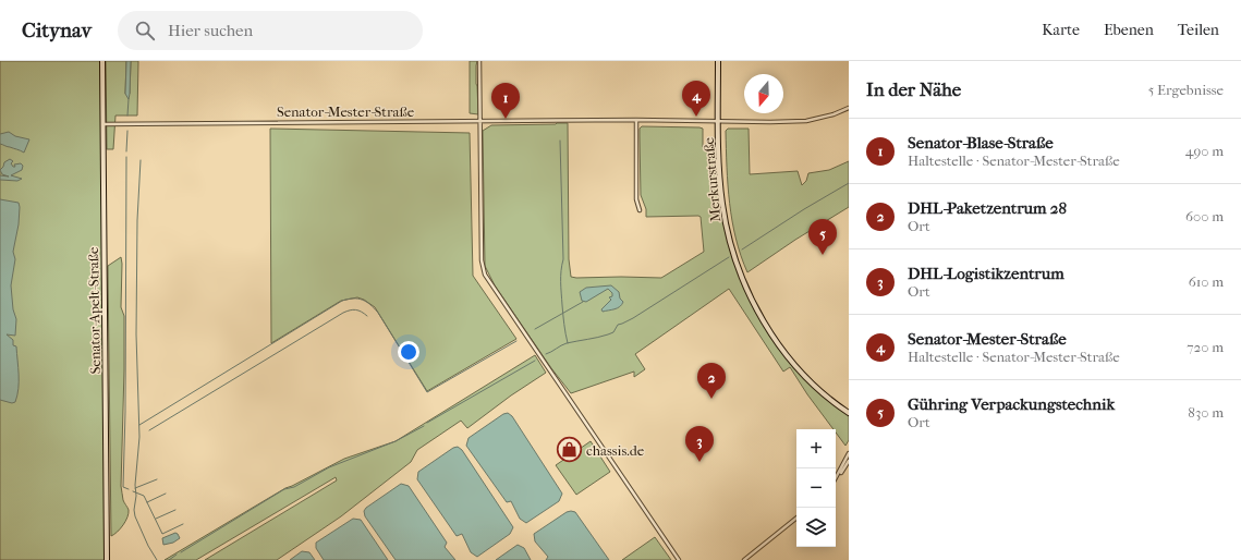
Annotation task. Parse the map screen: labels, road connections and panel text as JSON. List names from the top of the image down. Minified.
{"streets":{"street":["Senator-Mester-Straße","Merkurstraße","Senator-Apelt-Straße"]},"crossings":[["Senator-Mester-Straße","Merkurstraße"],["Senator-Mester-Straße","Senator-Apelt-Straße"]],"places":{"shop":["chassis.de"]},"north":"bottom","page":{"header":"Citynav","search":"Hier suchen","nav":["Karte","Ebenen","Teilen"],"heading":["In der Nähe","5 Ergebnisse"],"pins":["4","1","5","2","3"],"list":[{"mark":"1","name":"Senator-Blase-Straße","note":"Haltestelle · Senator-Mester-Straße","value":"490 m"},{"mark":"2","name":"DHL-Paketzentrum 28","note":"Ort","value":"600 m"},{"mark":"3","name":"DHL-Logistikzentrum","note":"Ort","value":"610 m"},{"mark":"4","name":"Senator-Mester-Straße","note":"Haltestelle · Senator-Mester-Straße","value":"720 m"},{"mark":"5","name":"Gühring Verpackungstechnik","note":"Ort","value":"830 m"}],"map_buttons":["+","−"]}}
